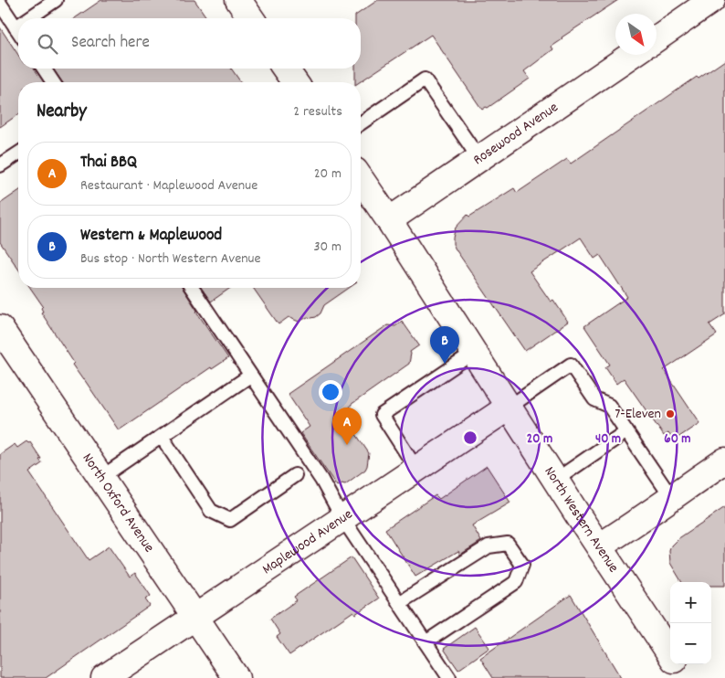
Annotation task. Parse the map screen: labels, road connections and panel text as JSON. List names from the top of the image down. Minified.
{"streets":{"street":["Rosewood Avenue","North Oxford Avenue","North Western Avenue","Maplewood Avenue"]},"crossings":[["Rosewood Avenue","North Western Avenue"],["North Oxford Avenue","Maplewood Avenue"],["North Western Avenue","Maplewood Avenue"]],"places":["7-Eleven"],"north":"bottom right","page":{"search":"Search here","heading":["Nearby","2 results"],"list":[{"mark":"A","name":"Thai BBQ","note":"Restaurant · Maplewood Avenue","value":"20 m"},{"mark":"B","name":"Western & Maplewood","note":"Bus stop · North Western Avenue","value":"30 m"}],"pins":["B","A"],"map_buttons":["+","−"]},"rings":["20 m","40 m","60 m"]}
